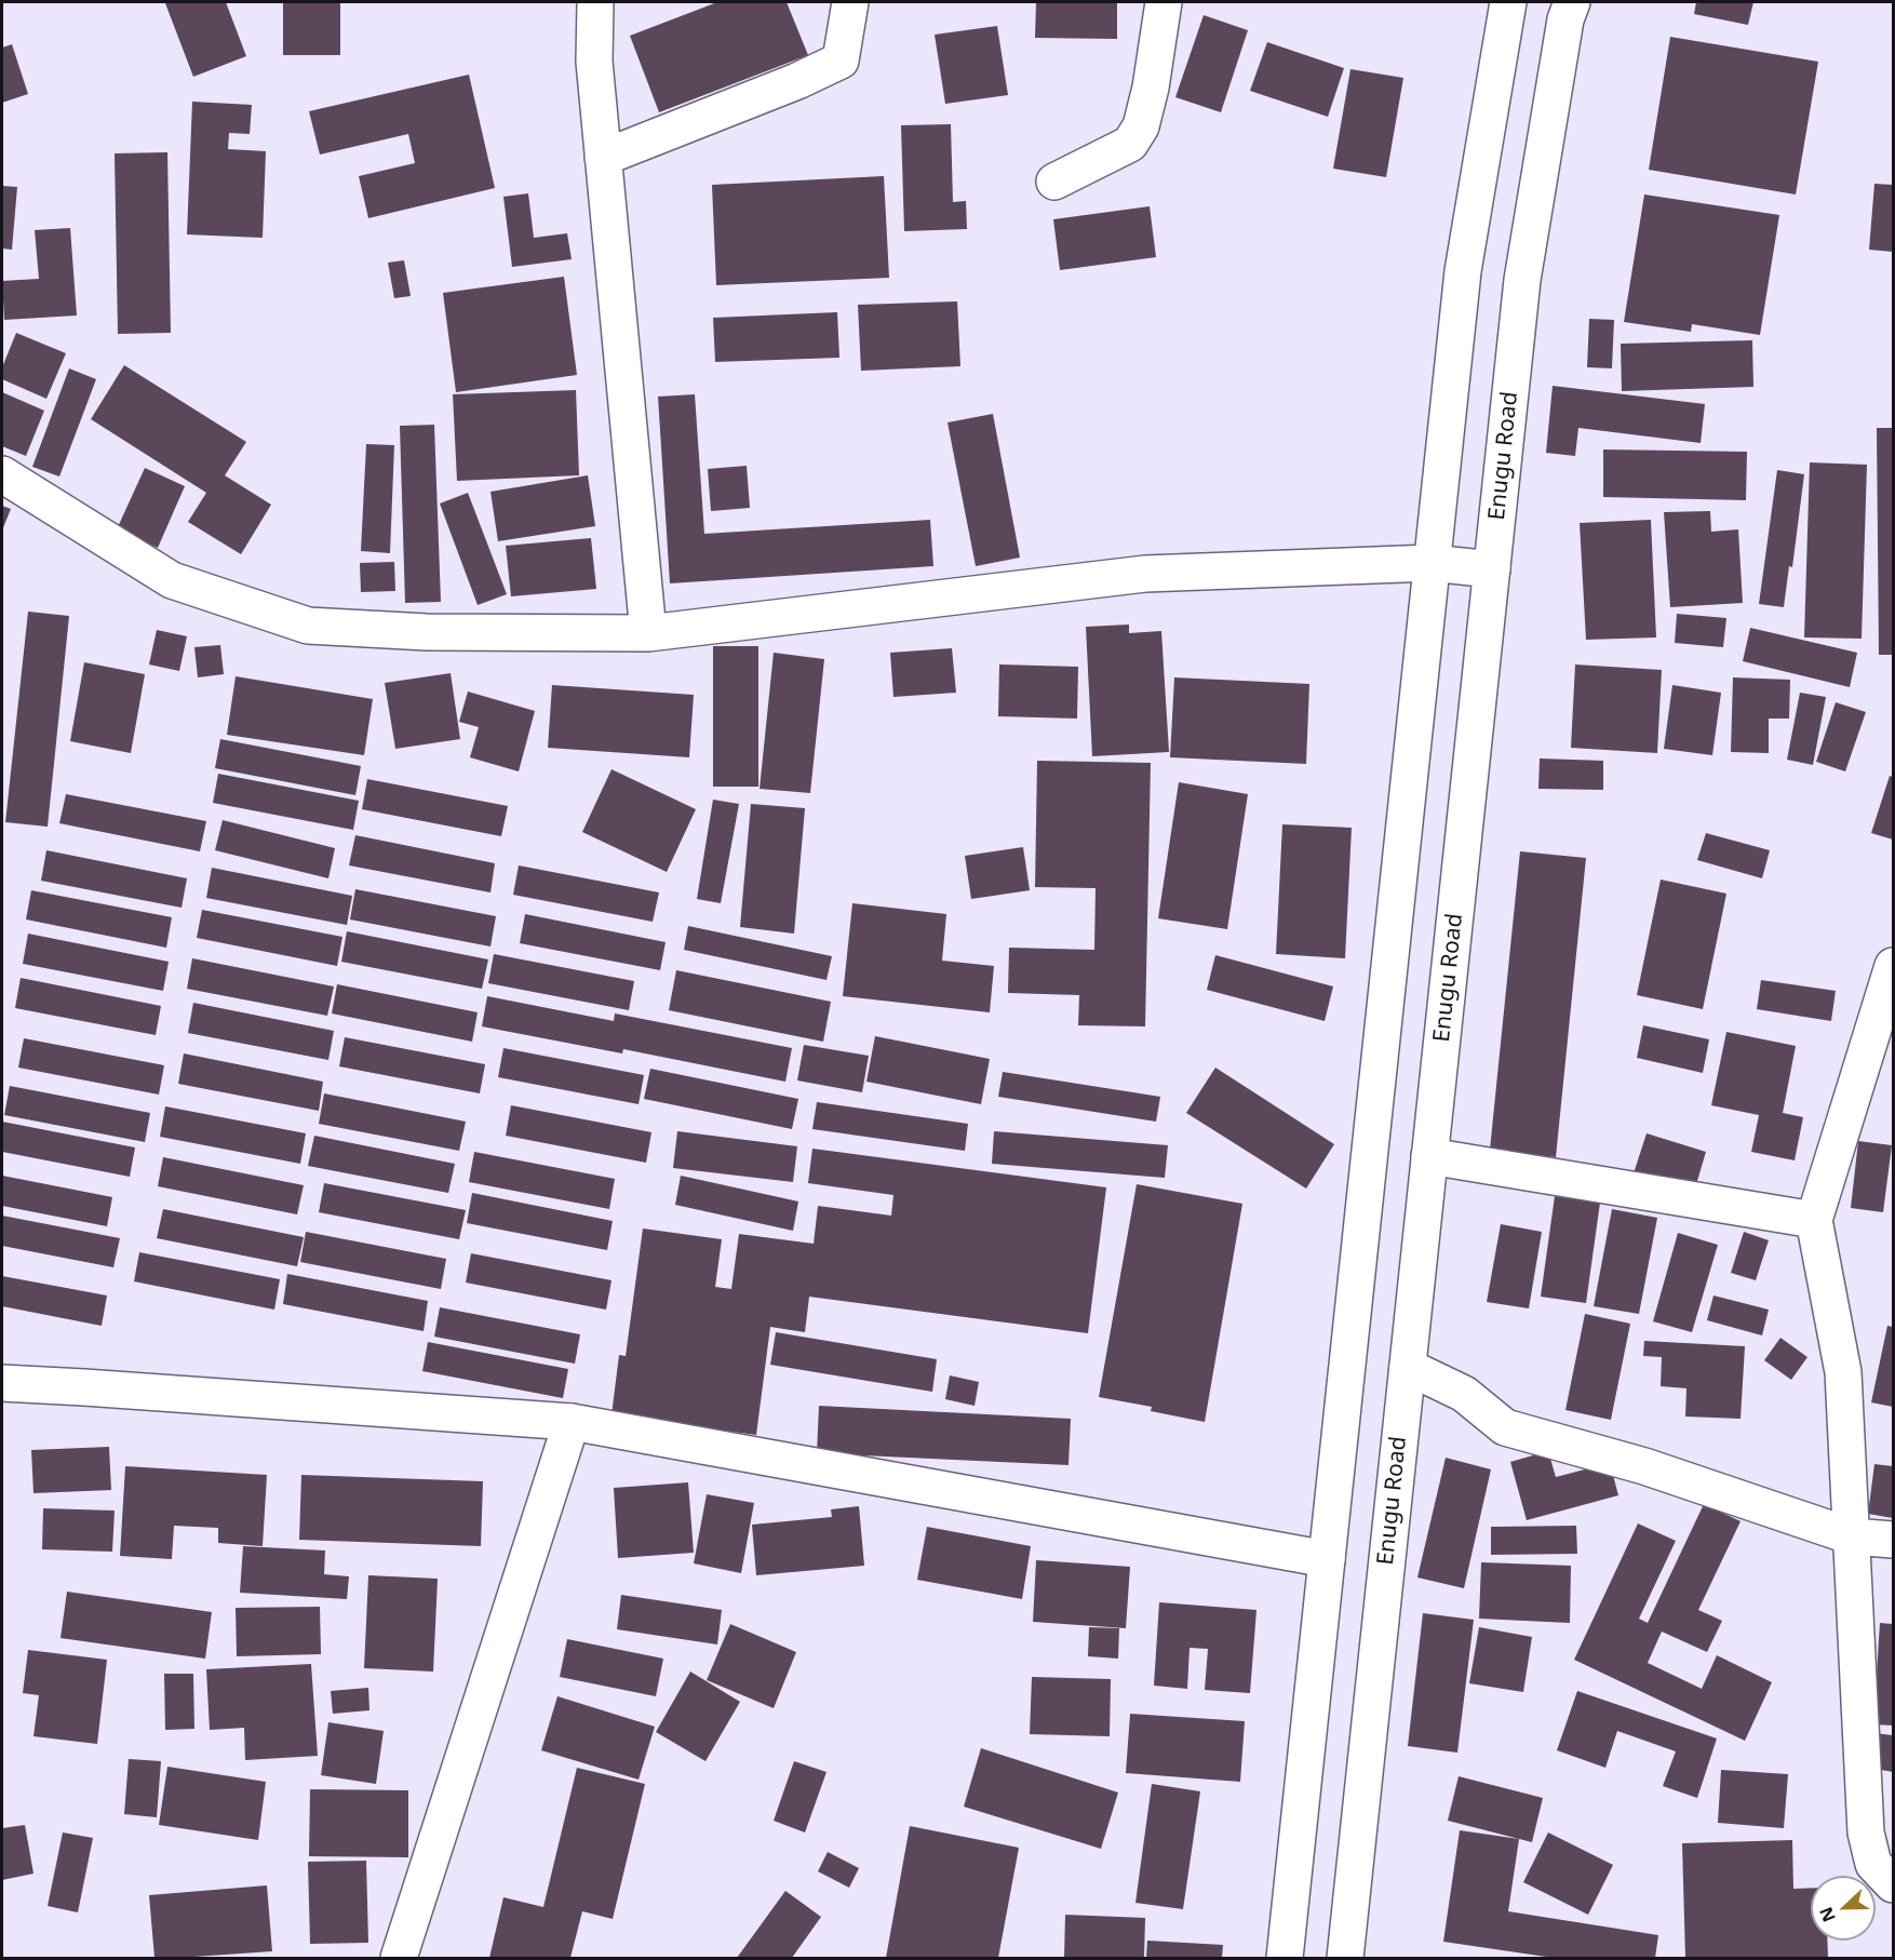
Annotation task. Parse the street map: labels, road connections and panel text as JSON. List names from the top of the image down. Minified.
{"streets":{"street":["Enugu Road"]},"north":"left"}
